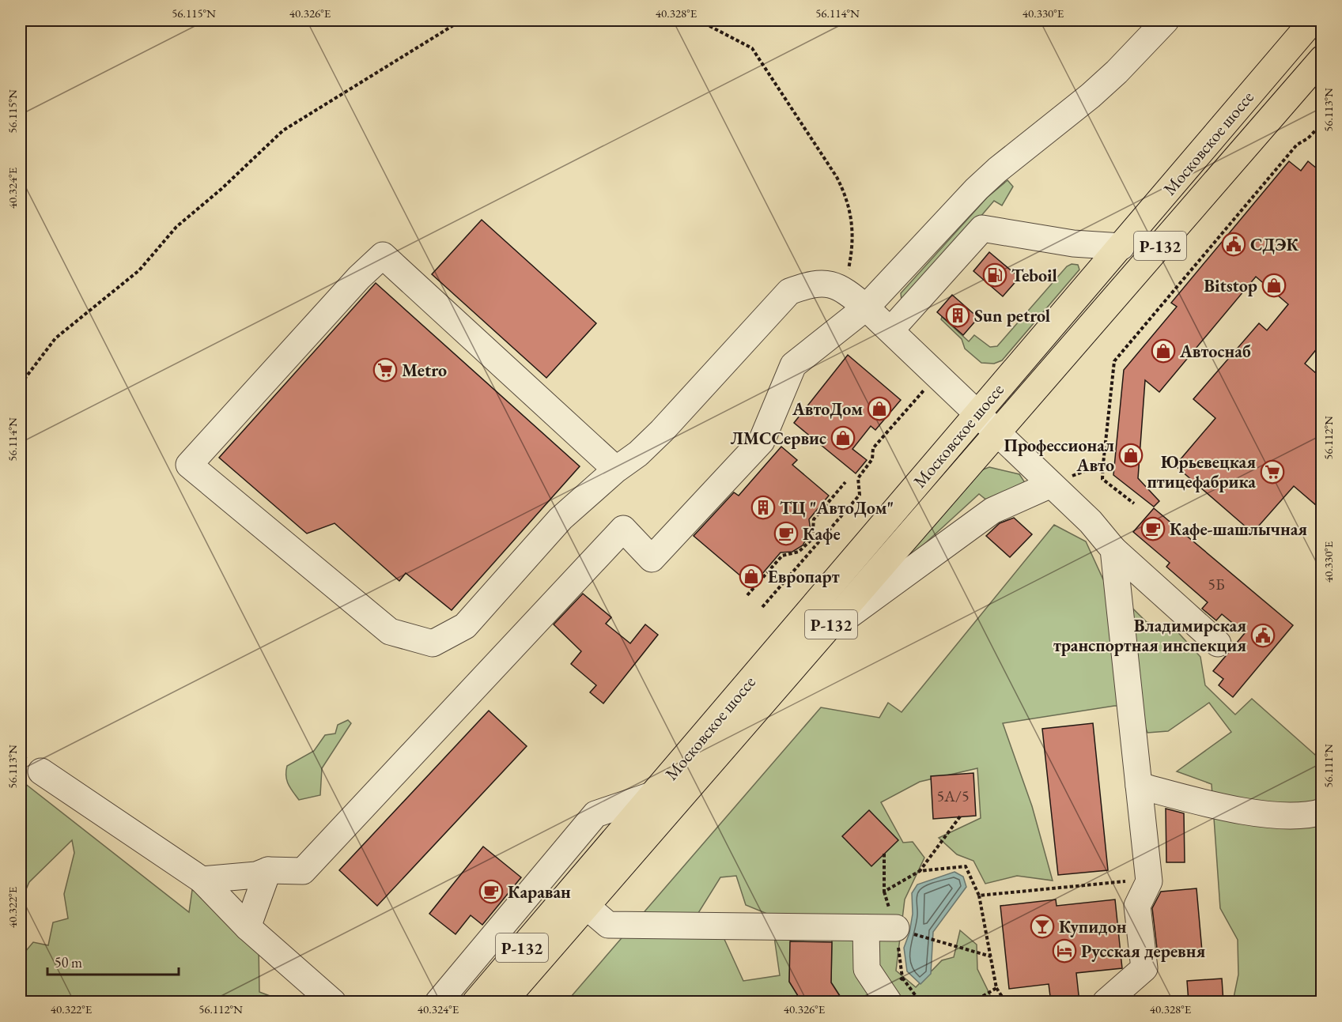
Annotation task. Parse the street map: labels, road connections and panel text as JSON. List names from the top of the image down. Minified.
{"streets":{"highway":["Московское шоссе","Р-132"]},"places":{"public building":["СДЭК","Владимирская транспортная инспекция"],"fuel station":["Teboil"],"shop":["Bitstop","Автоснаб","АвтоДом","ЛМССервис","Профессионал Авто","Европарт"],"building":["Sun petrol","ТЦ \"АвтоДом\""],"supermarket":["Metro","Юрьевецкая птицефабрика"],"cafe":["Кафе-шашлычная","Кафе","Караван"],"bar":["Купидон"],"hotel":["Русская деревня"]},"house_numbers":["5Б","5А/5"],"scale_bar":"50 m","coordinates":["56.115°N","40.326°E","40.328°E","56.114°N","40.330°E","56.113°N","40.324°E","56.112°N","56.111°N","40.322°E"]}
